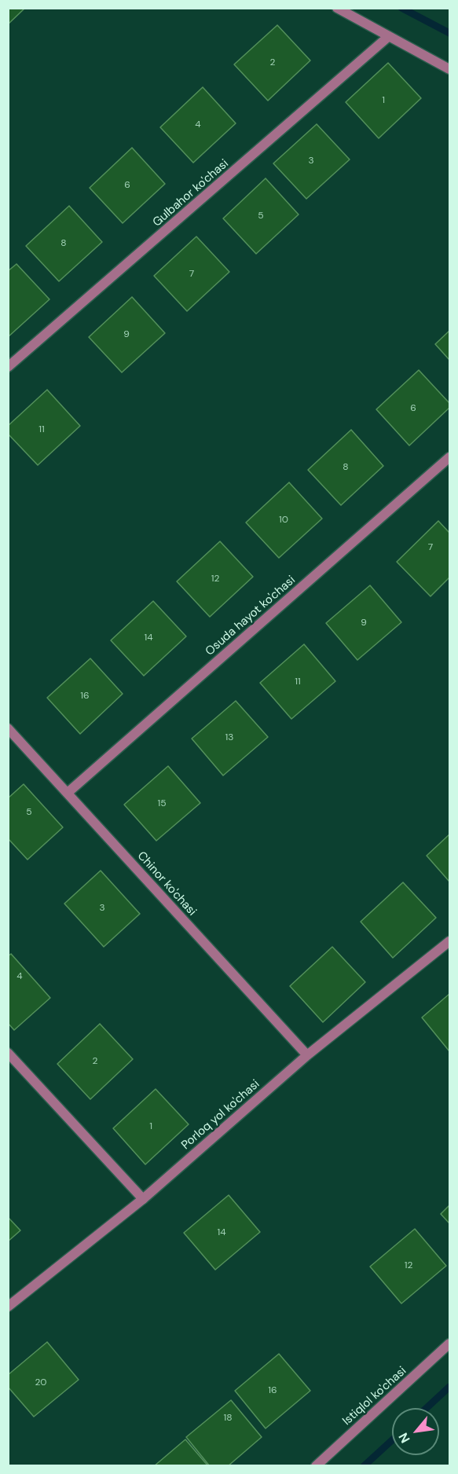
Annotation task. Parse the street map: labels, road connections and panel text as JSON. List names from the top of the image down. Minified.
{"streets":{"street":["Gulbahor ko'chasi","Osuda hayot ko'chasi","Chinor ko'chasi","Porloq yol ko'chasi","Istiqlol ko'chasi"]},"crossings":[["Osuda hayot ko'chasi","Chinor ko'chasi"],["Chinor ko'chasi","Porloq yol ko'chasi"]],"house_numbers":["2","1","4","3","6","5","8","7","9","6","11","8","10","7","12","9","14","11","16","13","15","5","3","4","2","1","14","12","20","16","18"],"north":"bottom left"}
